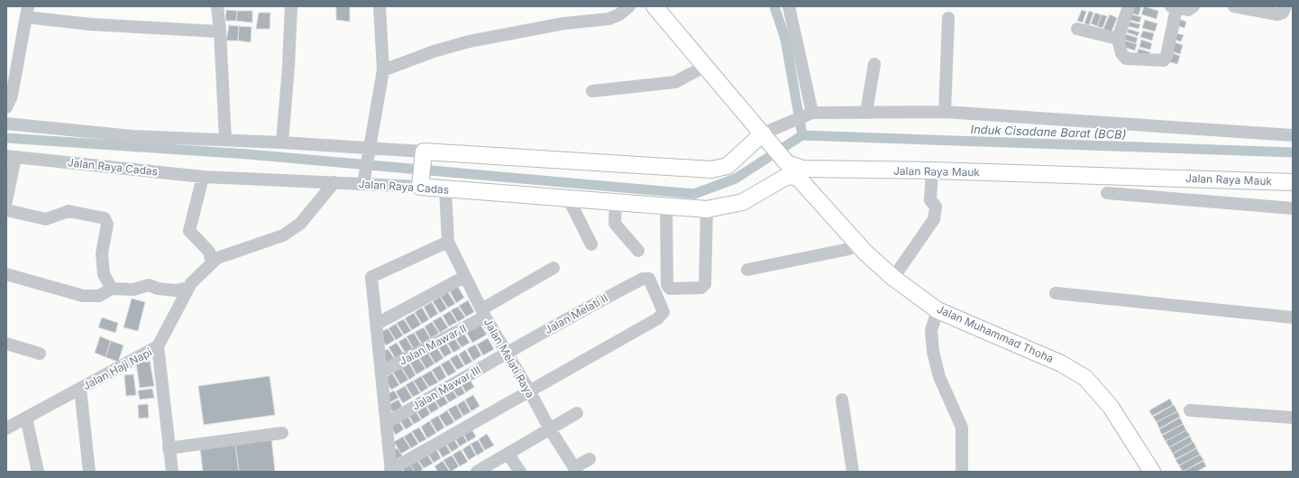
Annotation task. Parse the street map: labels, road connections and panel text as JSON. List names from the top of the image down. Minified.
{"streets":{"main road":["Jalan Raya Cadas","Jalan Raya Mauk","Jalan Muhammad Thoha"],"street":["Jalan Melati II","Jalan Mawar II","Jalan Melati Raya","Jalan Haji Napi","Jalan Mawar III"]},"crossings":[["Jalan Raya Cadas","Jalan Raya Mauk"],["Jalan Raya Cadas","Jalan Muhammad Thoha"],["Jalan Raya Cadas","Jalan Haji Napi"],["Jalan Raya Mauk","Jalan Muhammad Thoha"],["Jalan Melati II","Jalan Melati Raya"],["Jalan Melati II","Jalan Mawar III"],["Jalan Mawar II","Jalan Melati Raya"],["Jalan Melati Raya","Jalan Mawar III"]],"water":["Induk Cisadane Barat (BCB)"]}
